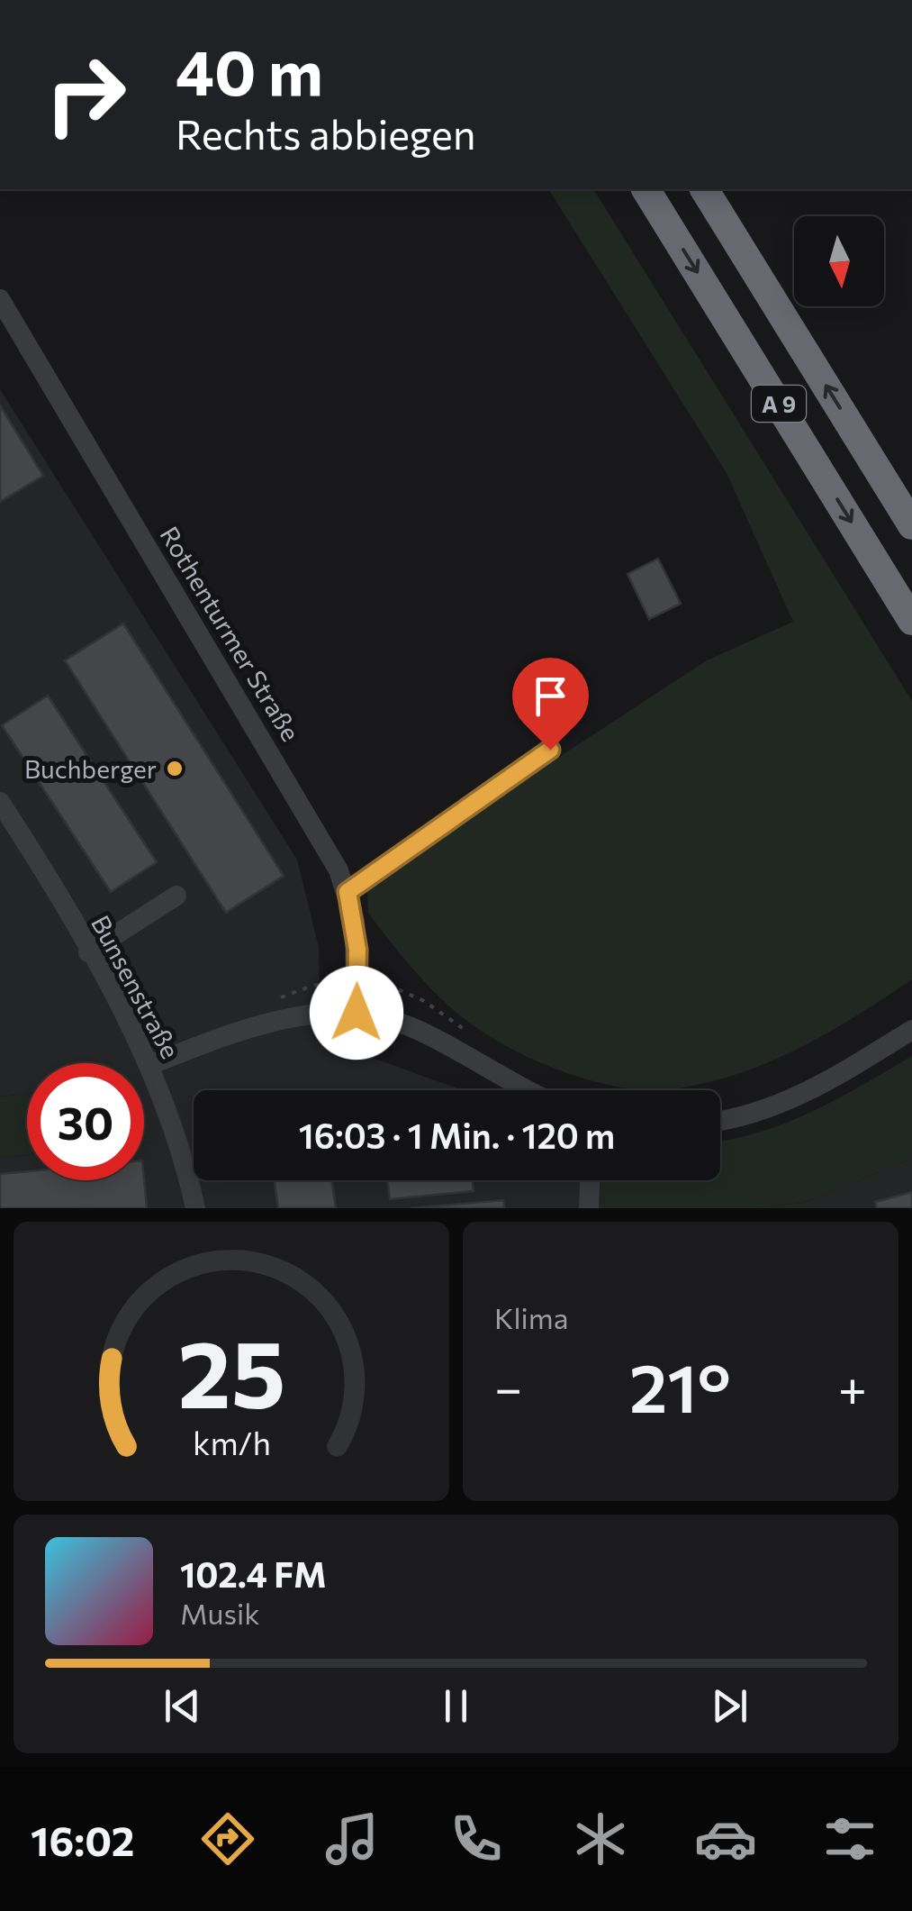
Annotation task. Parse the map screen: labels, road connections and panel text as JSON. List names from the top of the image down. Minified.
{"streets":{"highway":["A 9"],"street":["Rothenturmer Straße","Bunsenstraße"]},"places":["Buchberger"],"north":"bottom","page":{"turn":["40 m","Rechts abbiegen"],"limit":"30","trip":"16:03 · 1 Min. · 120 m","tile":"Klima","heat":["−","21°","+"],"song":["102.4 FM","Musik"],"tabs":"16:02","gauge":["25","km/h"]}}
